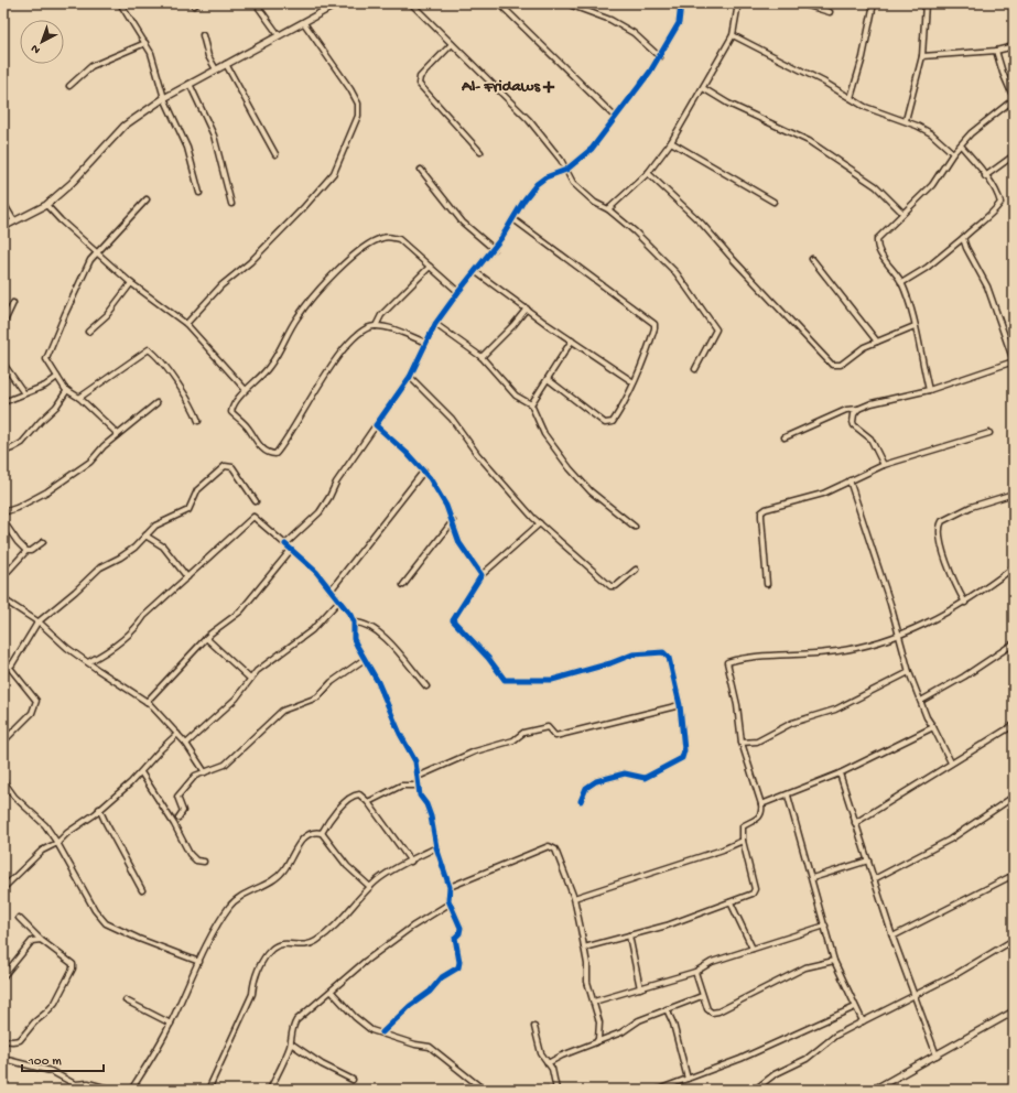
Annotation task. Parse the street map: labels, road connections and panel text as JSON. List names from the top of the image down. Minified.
{"places":{"health":["Al- Fridaws"]},"scale_bar":"100 m","north":"bottom left"}
